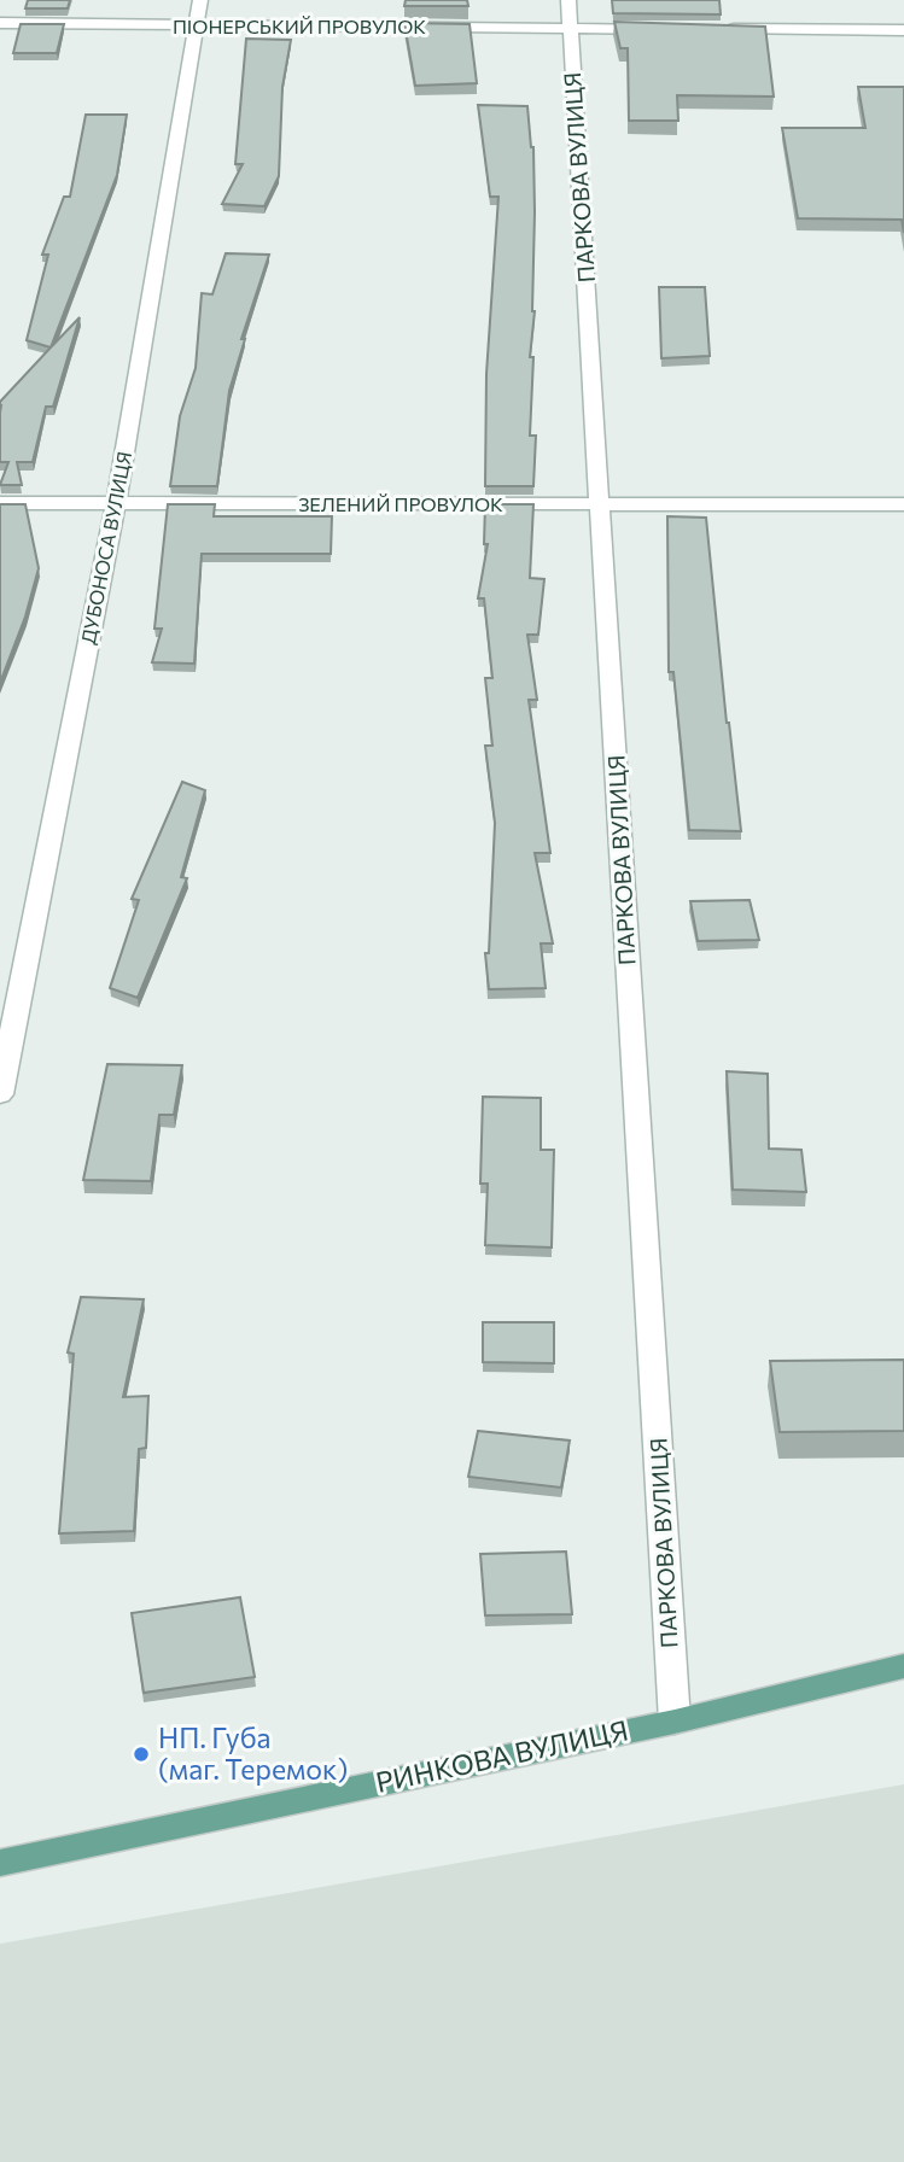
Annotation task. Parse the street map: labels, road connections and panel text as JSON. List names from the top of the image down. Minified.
{"streets":{"main road":["РИНКОВА ВУЛИЦЯ"],"street":["ПІОНЕРСЬКИЙ ПРОВУЛОК","ПАРКОВА ВУЛИЦЯ","ЗЕЛЕНИЙ ПРОВУЛОК","ДУБОНОСА ВУЛИЦЯ"]},"crossings":[["ПІОНЕРСЬКИЙ ПРОВУЛОК","ПАРКОВА ВУЛИЦЯ"],["ПІОНЕРСЬКИЙ ПРОВУЛОК","ДУБОНОСА ВУЛИЦЯ"],["ПАРКОВА ВУЛИЦЯ","ЗЕЛЕНИЙ ПРОВУЛОК"],["ПАРКОВА ВУЛИЦЯ","РИНКОВА ВУЛИЦЯ"],["ЗЕЛЕНИЙ ПРОВУЛОК","ДУБОНОСА ВУЛИЦЯ"]],"places":["НП. Губа (маг. Теремок)"]}
